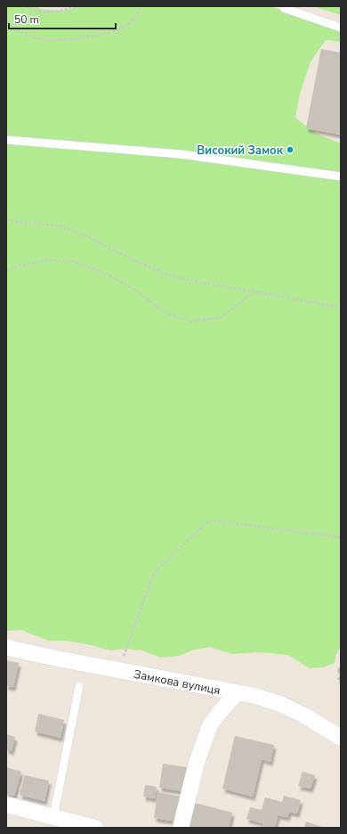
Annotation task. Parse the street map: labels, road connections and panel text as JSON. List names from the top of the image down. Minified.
{"streets":{"street":["Замкова вулиця"]},"places":["Високий Замок"],"scale_bar":"50 m"}
